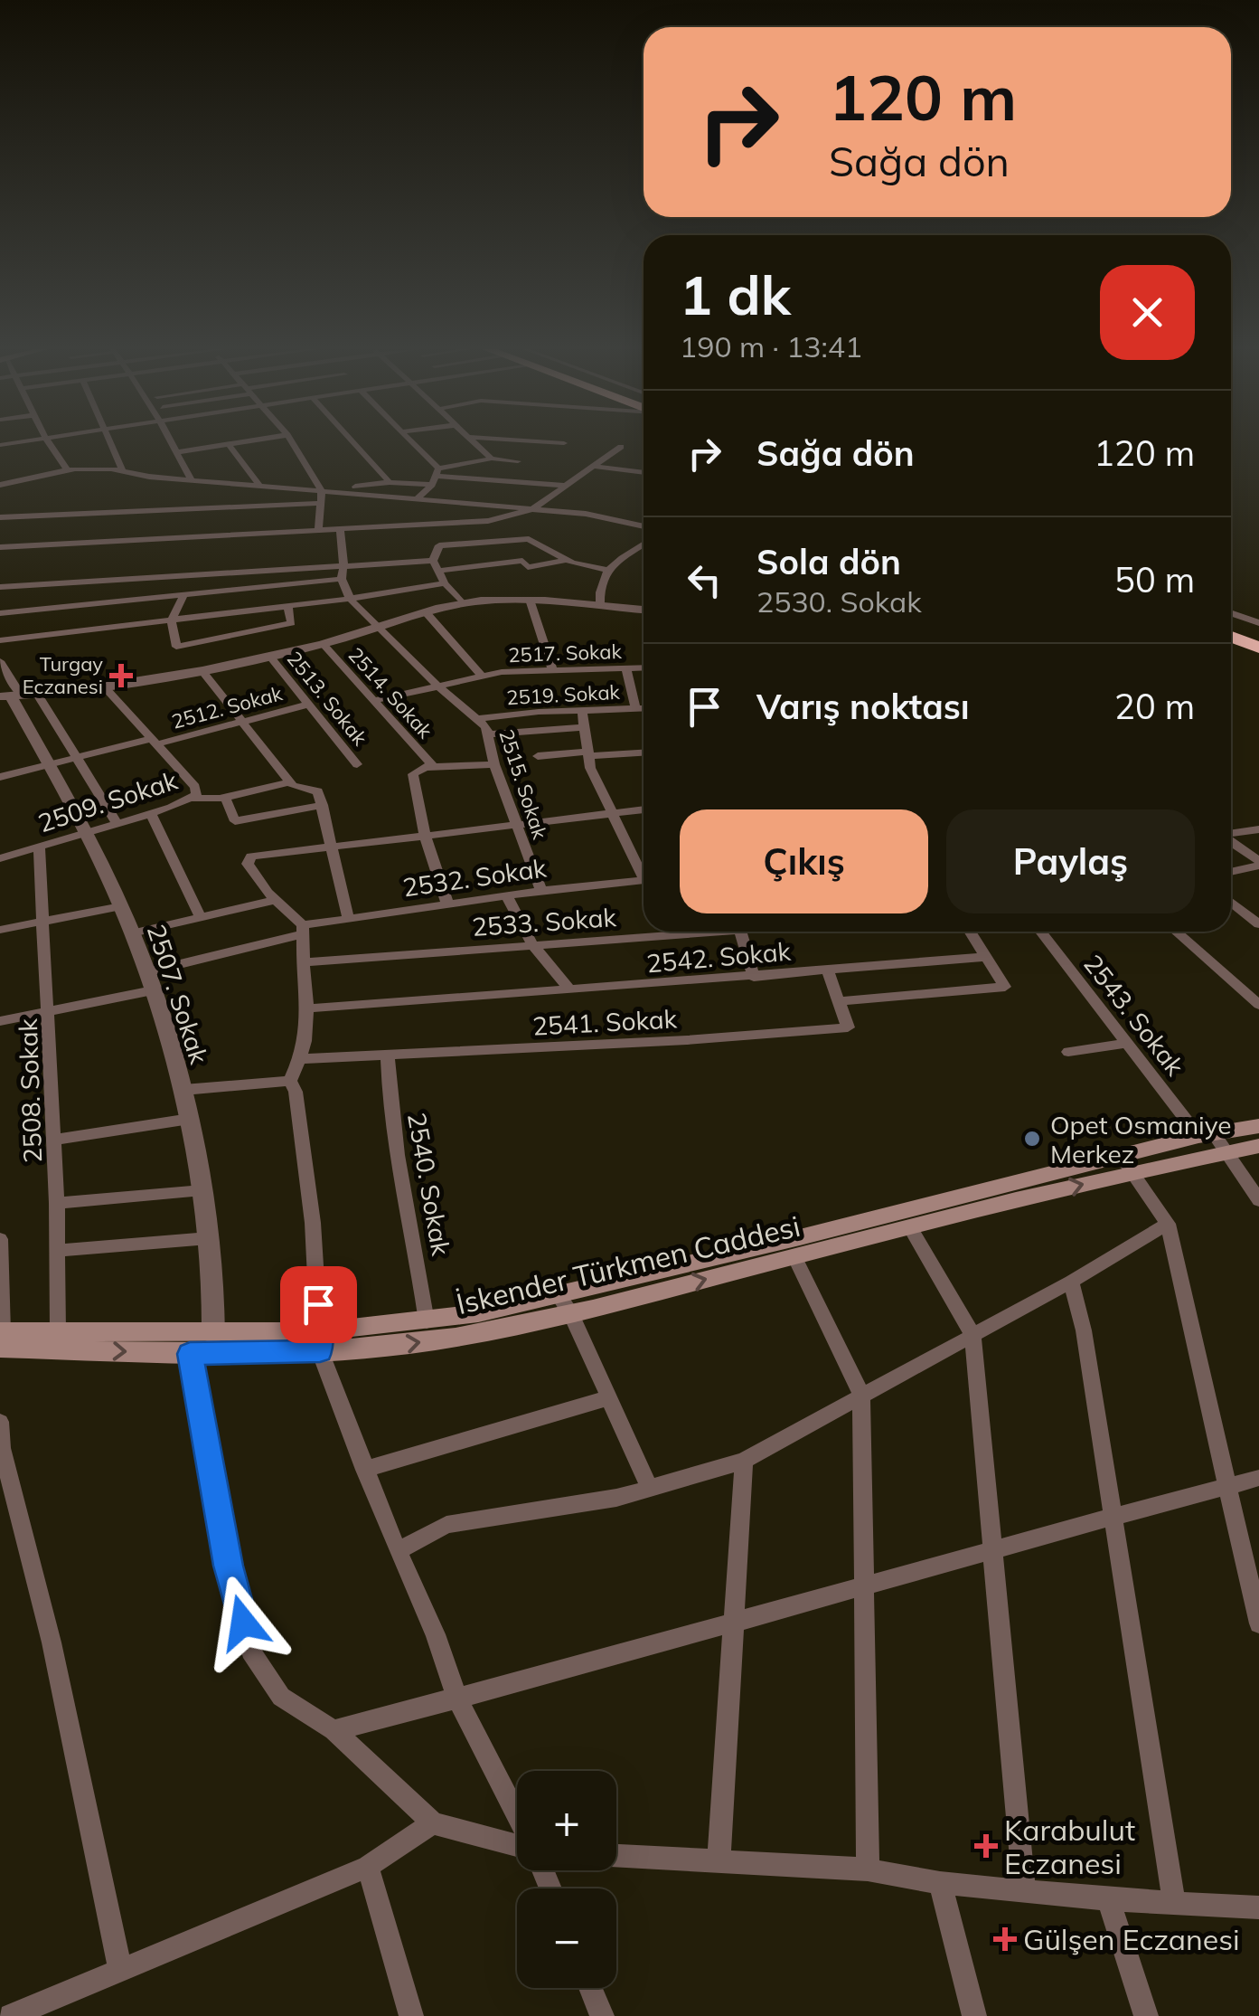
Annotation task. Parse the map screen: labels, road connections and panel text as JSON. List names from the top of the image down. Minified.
{"streets":{"main road":["İskender Türkmen Caddesi"],"street":["2517. Sokak","2514. Sokak","2519. Sokak","2513. Sokak","2512. Sokak","2515. Sokak","2509. Sokak","2532. Sokak","2533. Sokak","2542. Sokak","2507. Sokak","2543. Sokak","2541. Sokak","2508. Sokak","2540. Sokak"]},"crossings":[["2517. Sokak","2514. Sokak"],["2517. Sokak","2515. Sokak"],["2519. Sokak","2515. Sokak"],["2513. Sokak","2512. Sokak"],["2512. Sokak","2509. Sokak"],["2512. Sokak","2507. Sokak"],["2515. Sokak","2532. Sokak"],["2509. Sokak","2507. Sokak"],["2509. Sokak","2508. Sokak"],["2532. Sokak","2507. Sokak"],["2532. Sokak","2508. Sokak"],["2507. Sokak","İskender Türkmen Caddesi"],["2543. Sokak","İskender Türkmen Caddesi"],["2541. Sokak","2540. Sokak"],["2508. Sokak","İskender Türkmen Caddesi"],["2540. Sokak","İskender Türkmen Caddesi"]],"places":{"health":["Turgay Eczanesi","Karabulut Eczanesi","Gülşen Eczanesi"],"other":["Opet Osmaniye Merkez"]},"page":{"turn":["120 m","Sağa dön"],"heading":["1 dk","190 m · 13:41"],"list":[{"name":"Sağa dön","value":"120 m"},{"name":"Sola dön","note":"2530. Sokak","value":"50 m"},{"name":"Varış noktası","value":"20 m"}],"buttons":["Çıkış","Paylaş"],"map_buttons":["+","−"]}}
